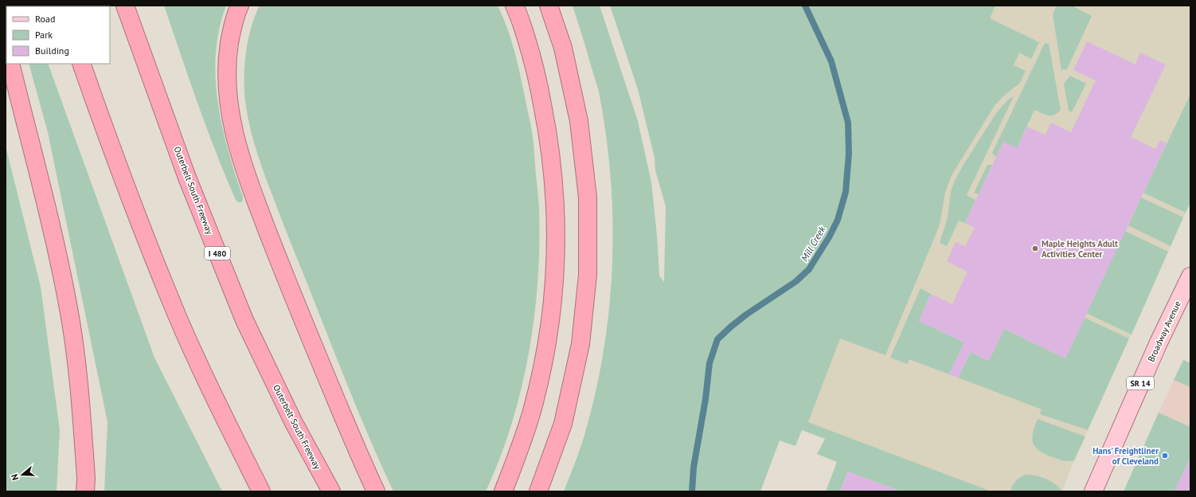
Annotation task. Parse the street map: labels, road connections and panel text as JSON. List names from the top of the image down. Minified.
{"streets":{"highway":["Outerbelt South Freeway","I 480"],"main road":["Broadway Avenue","SR 14"]},"water":["Mill Creek"],"places":["Maple Heights Adult Activities Center","Hans’ Freightliner of Cleveland"],"legend":["Road","Park","Building"],"north":"left"}
